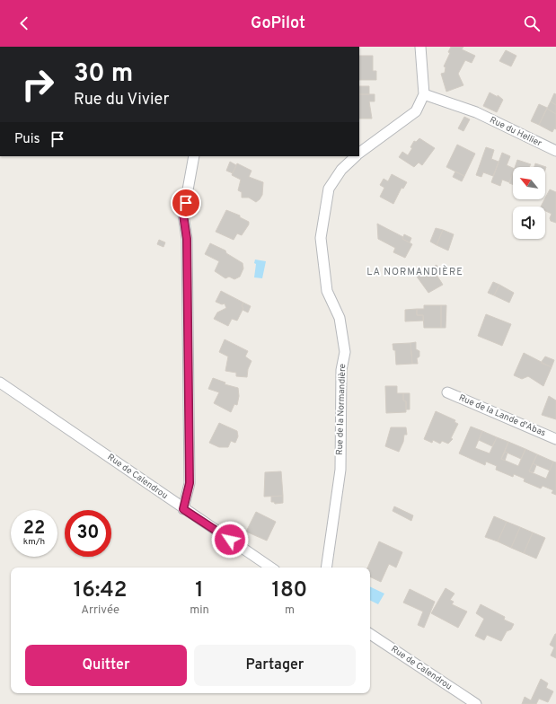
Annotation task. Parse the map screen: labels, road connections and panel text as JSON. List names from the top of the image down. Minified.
{"streets":{"street":["Rue du Hellier","Rue de la Normandière","Rue de la Lande d'Abas","Rue de Calendrou"]},"crossings":[["Rue du Hellier","Rue de la Normandière"]],"districts":["LA NORMANDIÈRE"],"north":"top left","page":{"header":"GoPilot","turn":["30 m","Rue du Vivier"],"then":"Puis","speed":"22 km/h","limit":"30","eta":["16:42","Arrivée","1","min","180","m"],"buttons":["Quitter","Partager"]}}
